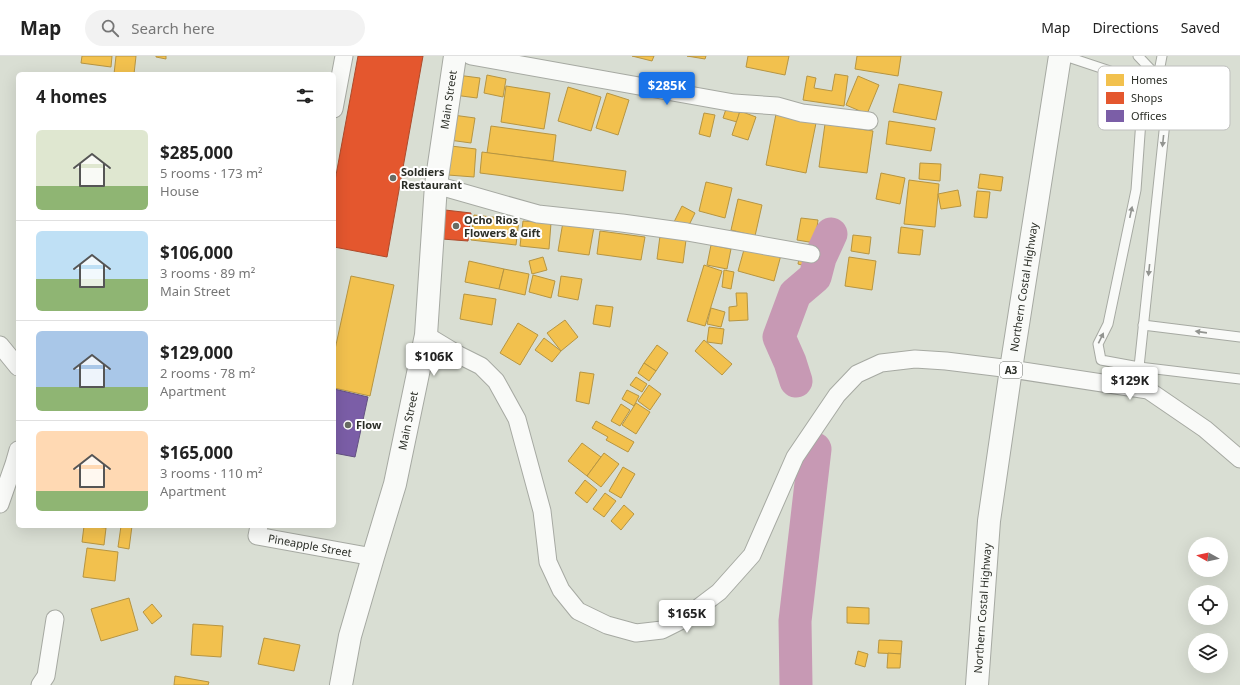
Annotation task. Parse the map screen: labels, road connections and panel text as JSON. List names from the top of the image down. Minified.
{"streets":{"street":["Main Street","Northern Costal Highway","A3","Pineapple Street"]},"crossings":[["Main Street","Pineapple Street"]],"places":["Soldiers Restaurant","Ocho Rios Flowers & Gift","Flow"],"legend":["Homes","Shops","Offices"],"north":"left","page":{"header":"Map","search":"Search here","nav":["Map","Directions","Saved"],"price":["$285K","$106K","$129K","$165K"],"heading":"4 homes","list":[{"name":"$285,000","note":"5 rooms · 173 m² · House"},{"name":"$106,000","note":"3 rooms · 89 m² · Main Street"},{"name":"$129,000","note":"2 rooms · 78 m² · Apartment"},{"name":"$165,000","note":"3 rooms · 110 m² · Apartment"}]}}
